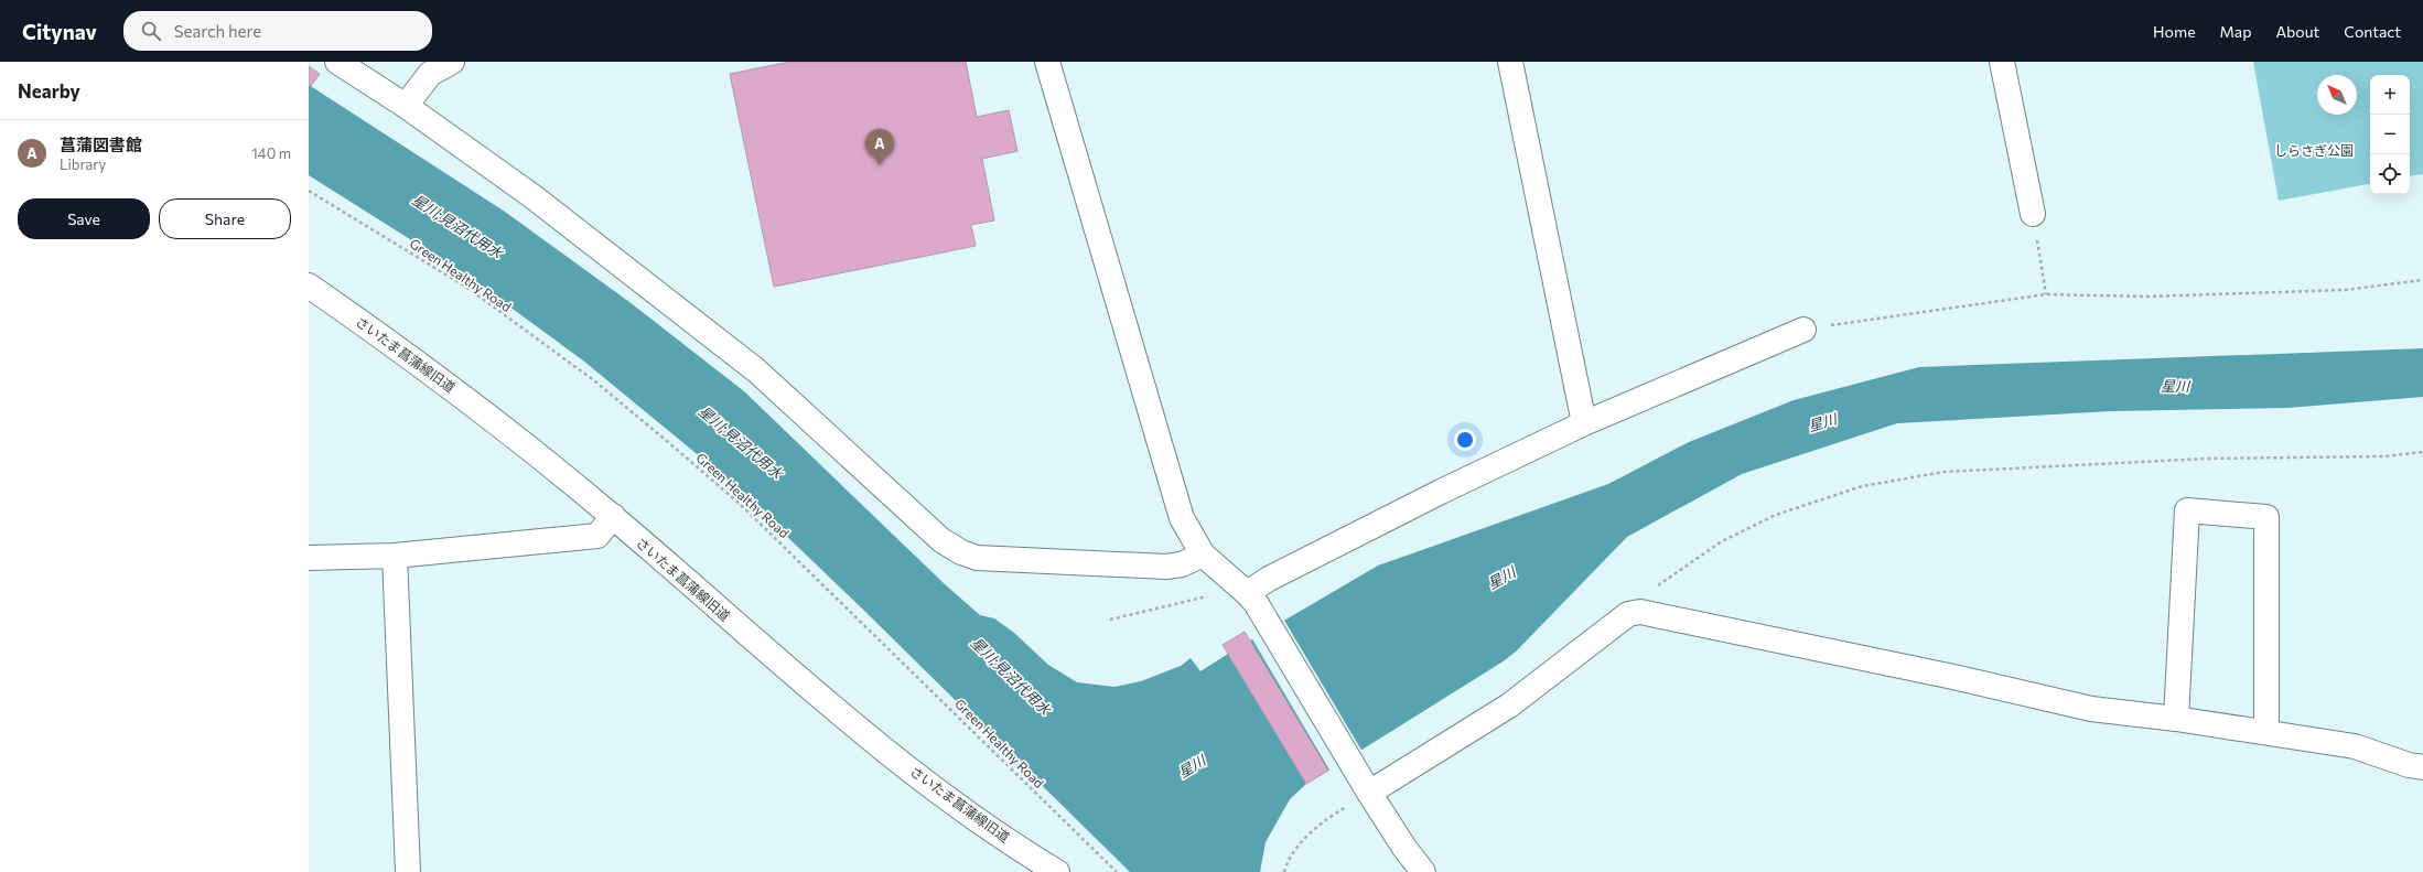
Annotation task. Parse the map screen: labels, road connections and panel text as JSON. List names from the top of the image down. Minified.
{"streets":{"street":["さいたま菖蒲線旧道"],"path":["Green Healthy Road"]},"water":["星川;見沼代用水","星川"],"parks":["しらさぎ公園"],"north":"top left","page":{"header":"Citynav","search":"Search here","nav":["Home","Map","About","Contact"],"heading":"Nearby","map_buttons":["+","−"],"list":[{"mark":"A","name":"菖蒲図書館","note":"Library","value":"140 m"}],"pins":"A","buttons":["Save","Share"]}}
